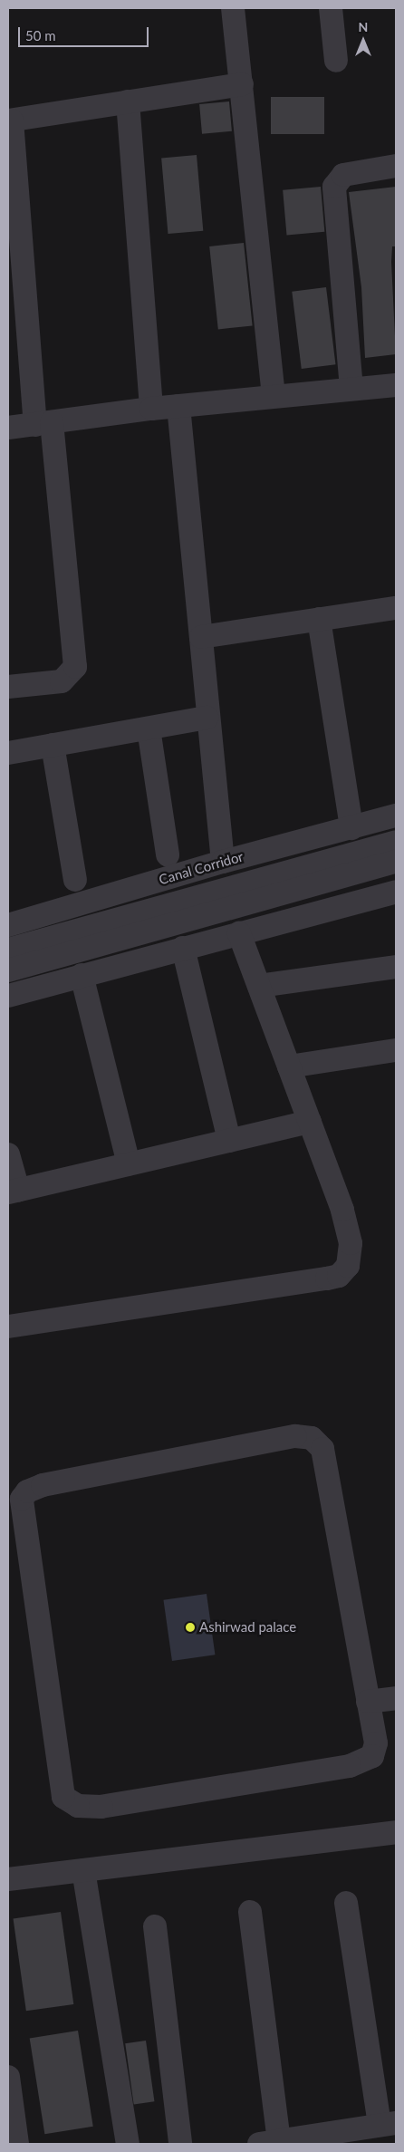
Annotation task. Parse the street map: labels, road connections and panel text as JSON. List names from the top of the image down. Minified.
{"streets":{"street":["Canal Corridor"]},"places":["Ashirwad palace"],"scale_bar":"50 m","north":"top"}
